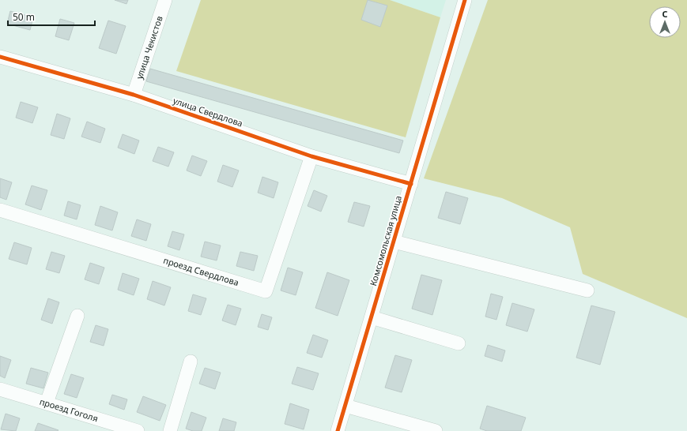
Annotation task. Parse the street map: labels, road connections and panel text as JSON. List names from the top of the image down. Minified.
{"streets":{"street":["улица Чекистов","улица Свердлова","Комсомольская улица","проезд Свердлова","проезд Гоголя"]},"crossings":[["улица Чекистов","улица Свердлова"],["улица Свердлова","Комсомольская улица"],["улица Свердлова","проезд Свердлова"]],"scale_bar":"50 m","north":"top"}
